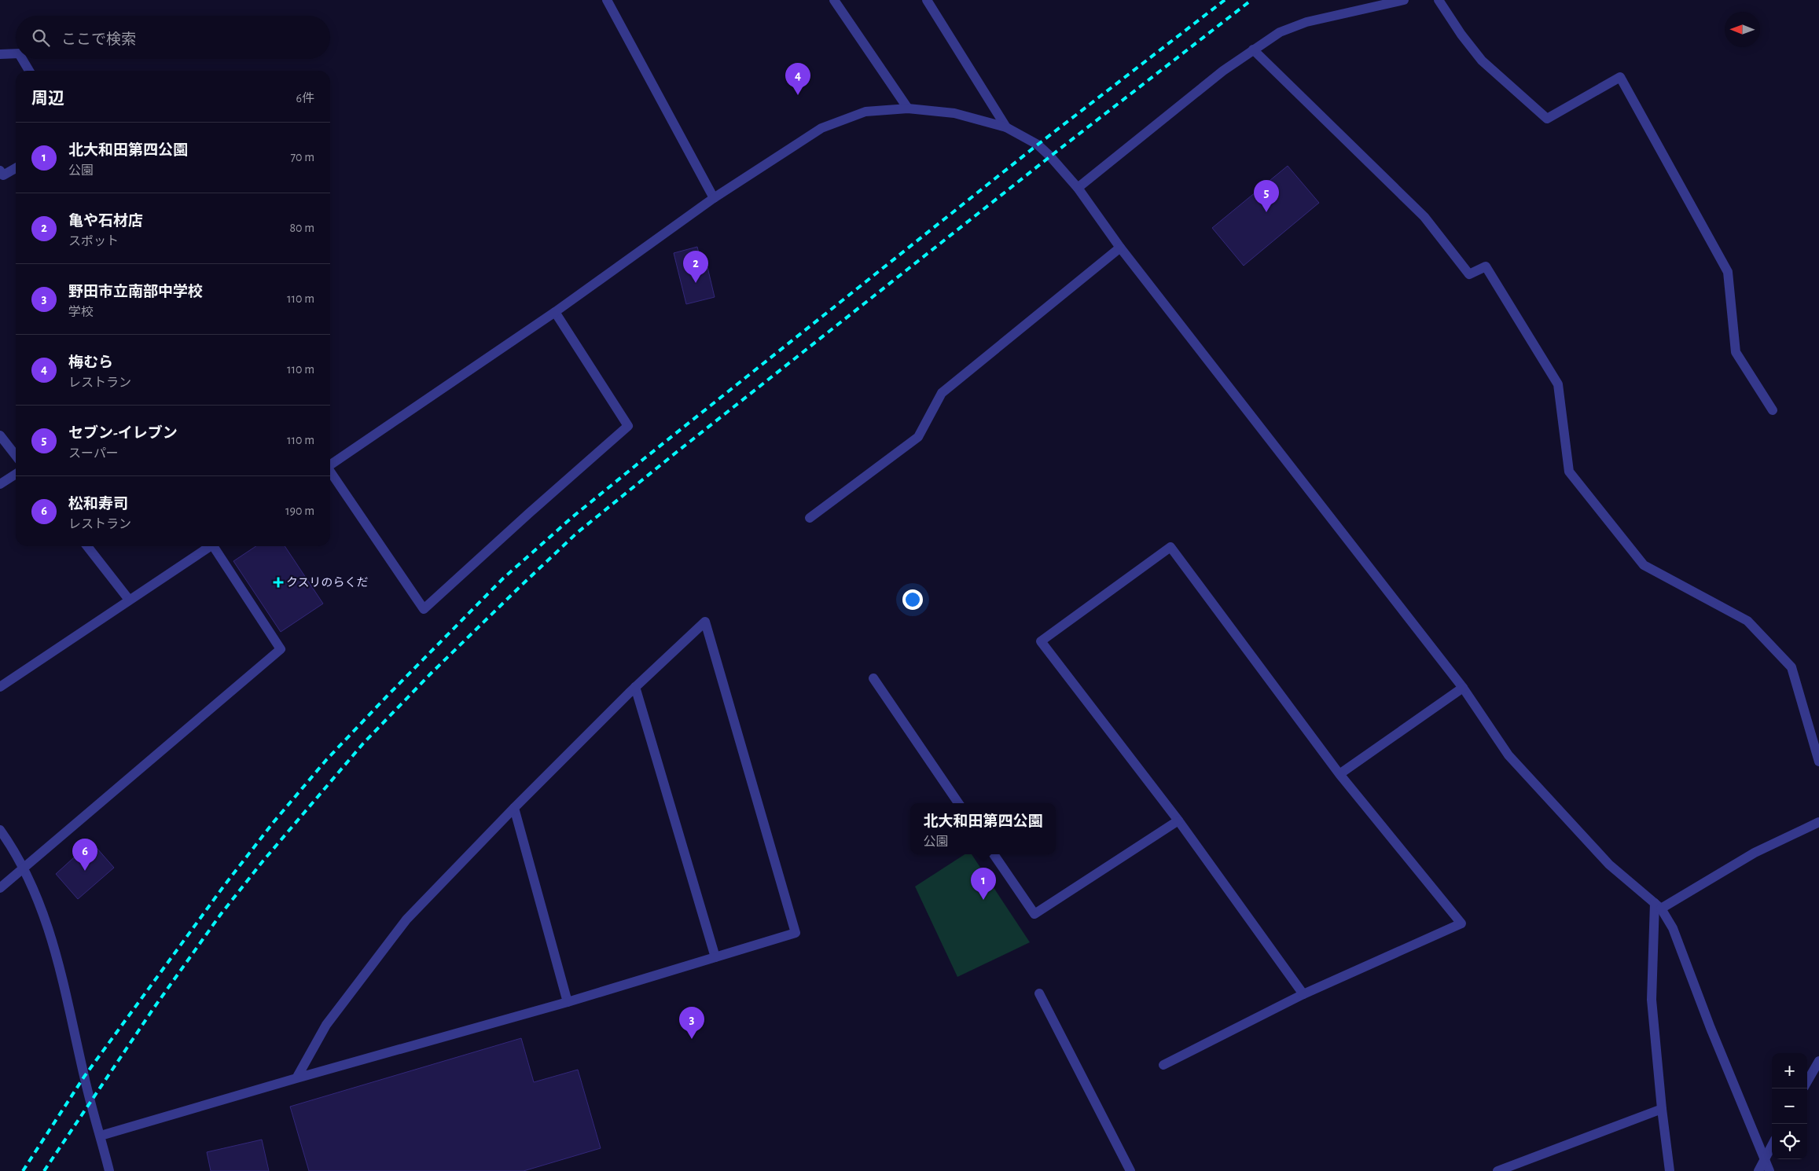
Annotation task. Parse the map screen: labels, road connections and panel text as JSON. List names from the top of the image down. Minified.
{"places":{"health":["クスリのらくだ"]},"north":"left","page":{"search":"ここで検索","pins":["4","5","2","6","1","3"],"heading":["周辺","6件"],"list":[{"mark":"1","name":"北大和田第四公園","note":"公園","value":"70 m"},{"mark":"2","name":"亀や石材店","note":"スポット","value":"80 m"},{"mark":"3","name":"野田市立南部中学校","note":"学校","value":"110 m"},{"mark":"4","name":"梅むら","note":"レストラン","value":"110 m"},{"mark":"5","name":"セブン-イレブン","note":"スーパー","value":"110 m"},{"mark":"6","name":"松和寿司","note":"レストラン","value":"190 m"}],"popup":["北大和田第四公園","公園"],"map_buttons":["+","−"]}}
